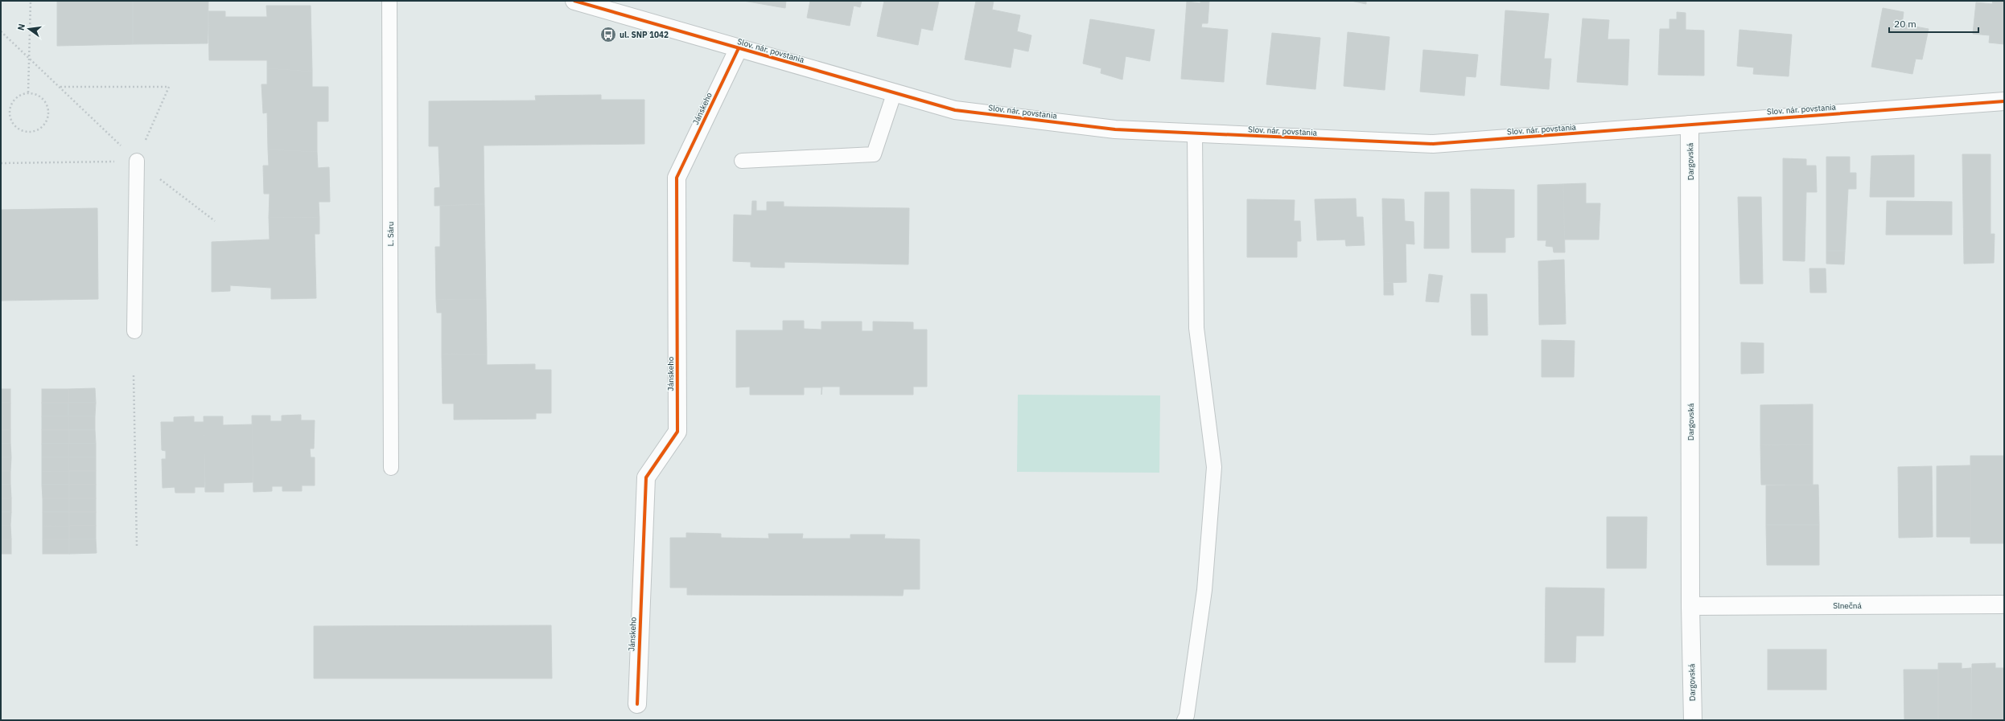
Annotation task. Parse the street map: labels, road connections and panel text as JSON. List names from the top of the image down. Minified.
{"streets":{"street":["Slov. nár. povstania","Jánskeho","Dargovská","Slnečná"],"lane":["L. Sáru"]},"crossings":[["Slov. nár. povstania","Jánskeho"],["Slov. nár. povstania","Dargovská"],["Dargovská","Slnečná"]],"places":{"bus stop":["ul. SNP 1042"]},"scale_bar":"20 m","north":"left"}
